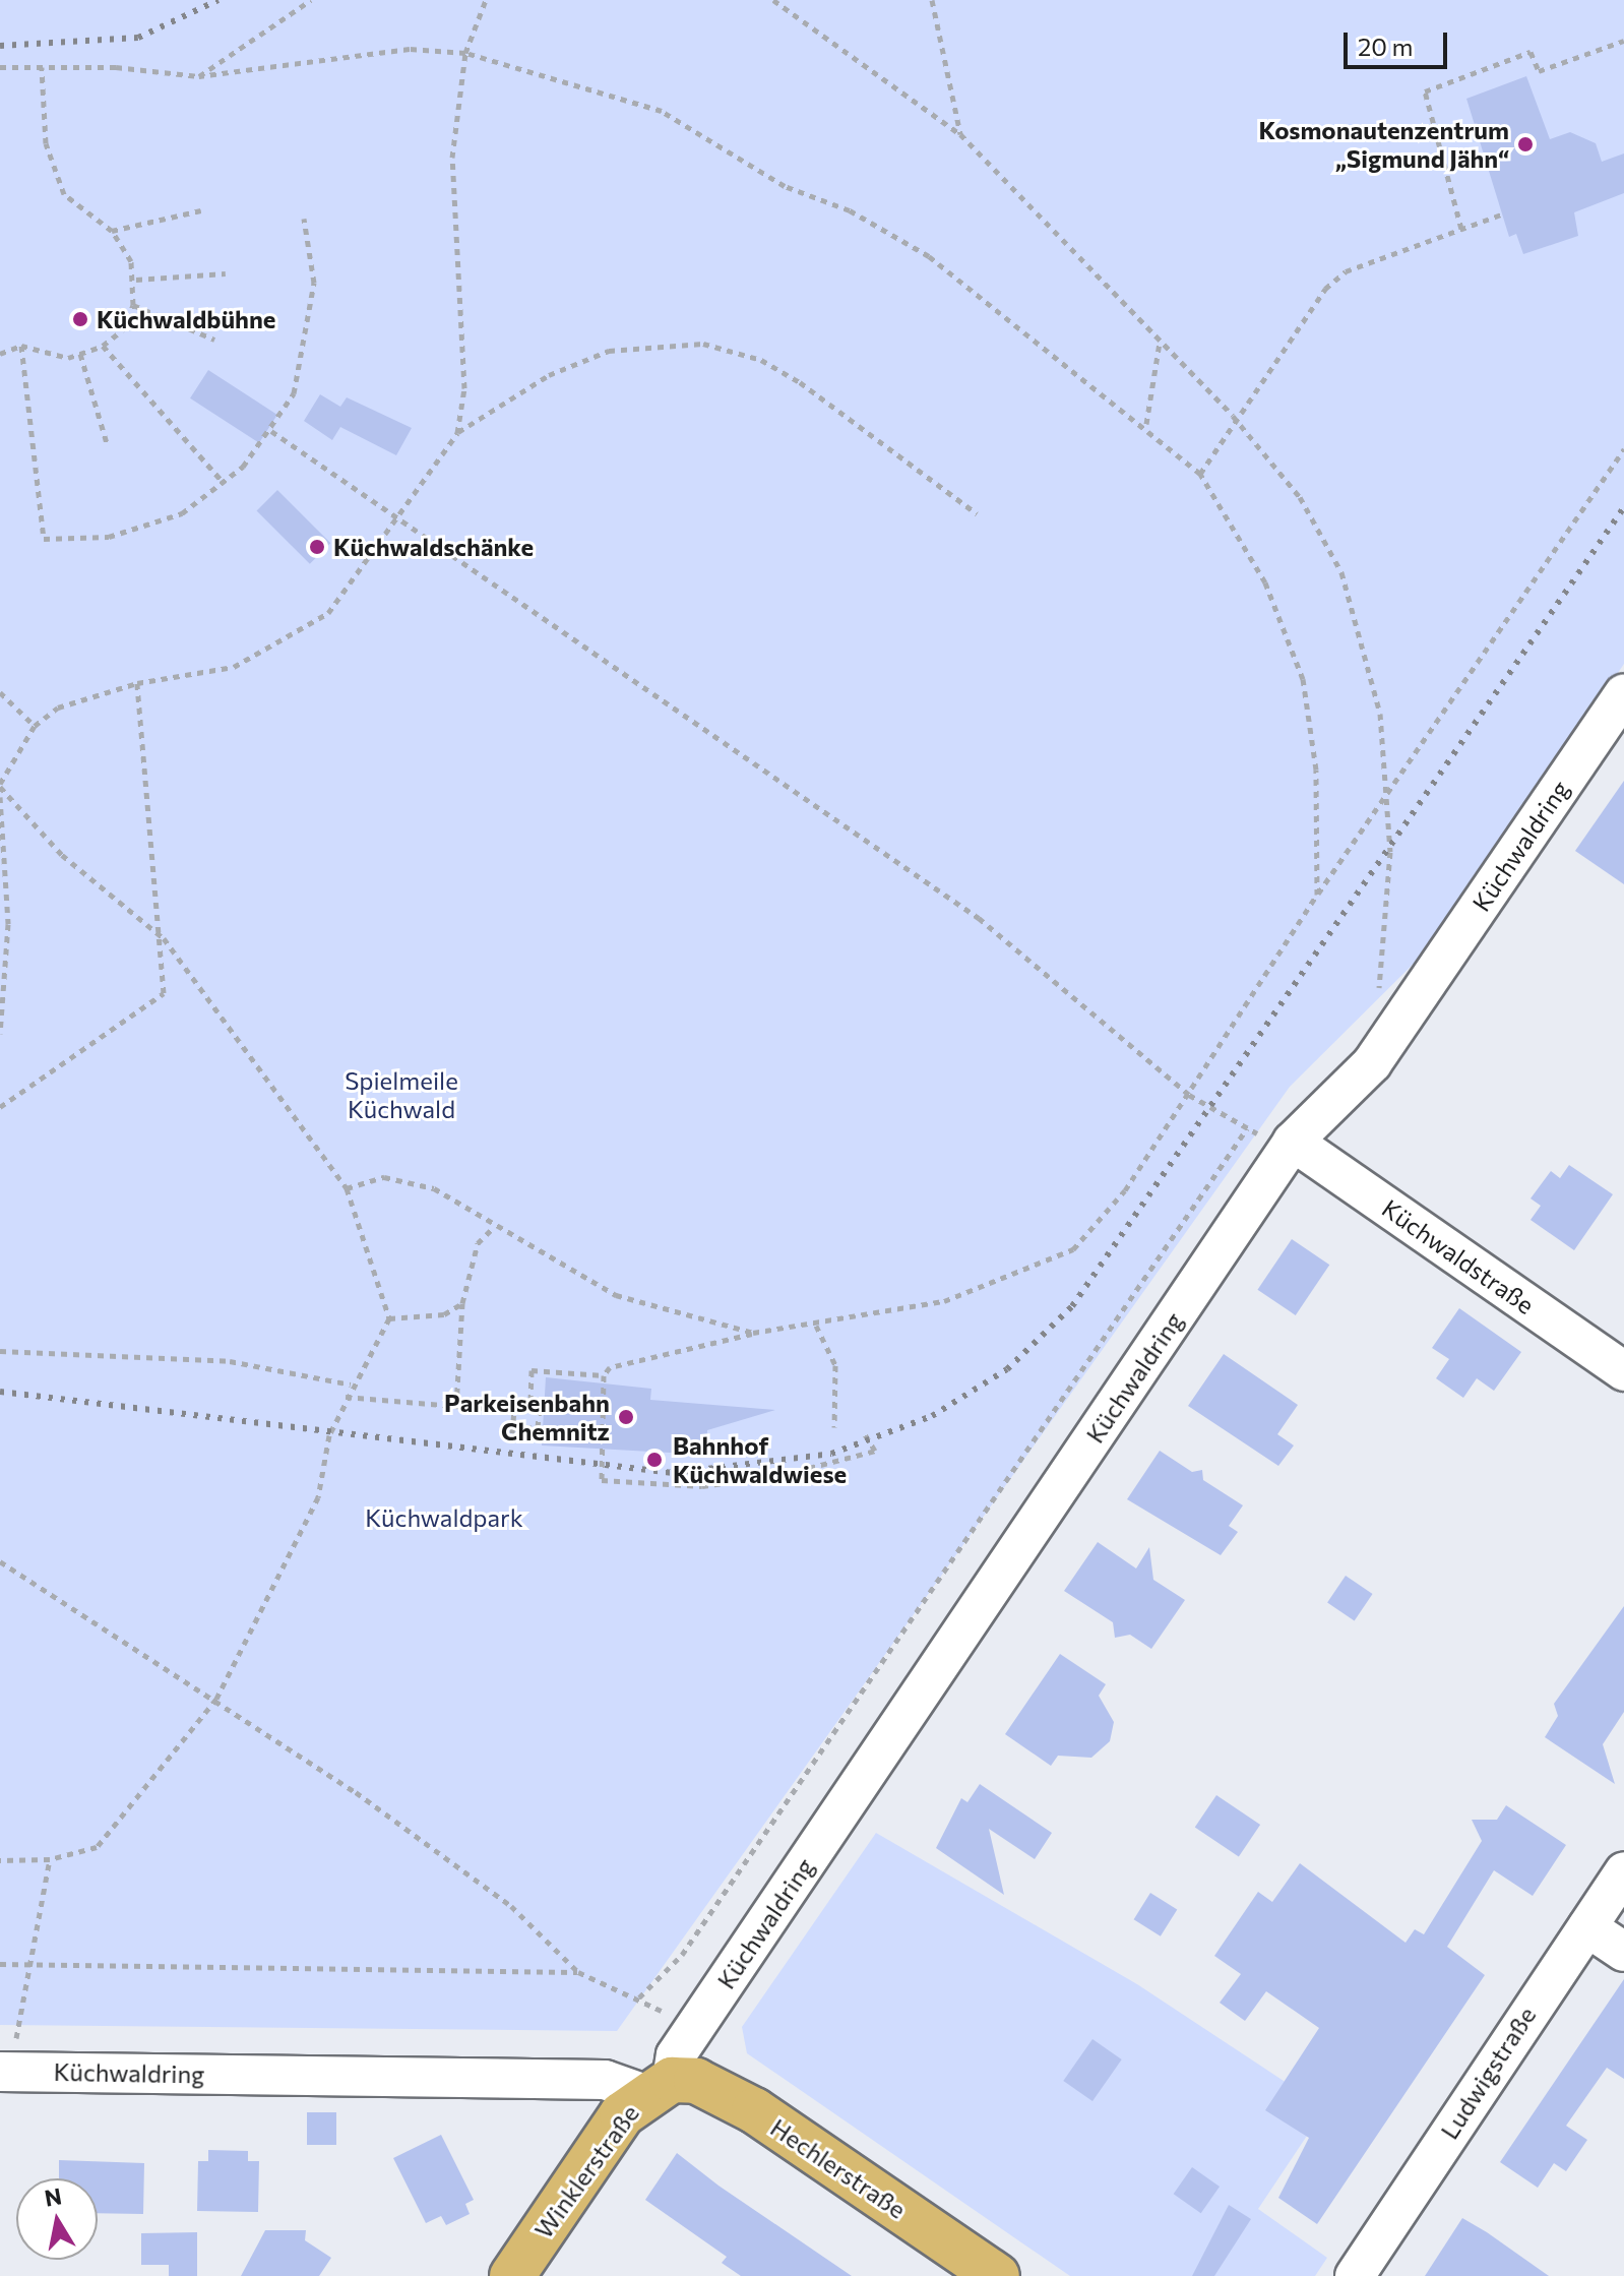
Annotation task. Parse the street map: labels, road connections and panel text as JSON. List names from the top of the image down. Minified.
{"streets":{"main road":["Hechlerstraße","Winklerstraße"],"street":["Küchwaldring","Küchwaldstraße","Ludwigstraße"]},"crossings":[["Küchwaldring","Küchwaldstraße"],["Küchwaldring","Hechlerstraße"],["Küchwaldring","Winklerstraße"],["Hechlerstraße","Winklerstraße"]],"parks":["Spielmeile Küchwald","Küchwaldpark"],"places":["Kosmonautenzentrum „Sigmund Jähn“","Küchwaldbühne","Küchwaldschänke","Parkeisenbahn Chemnitz","Bahnhof Küchwaldwiese"],"scale_bar":"20 m","north":"top"}
